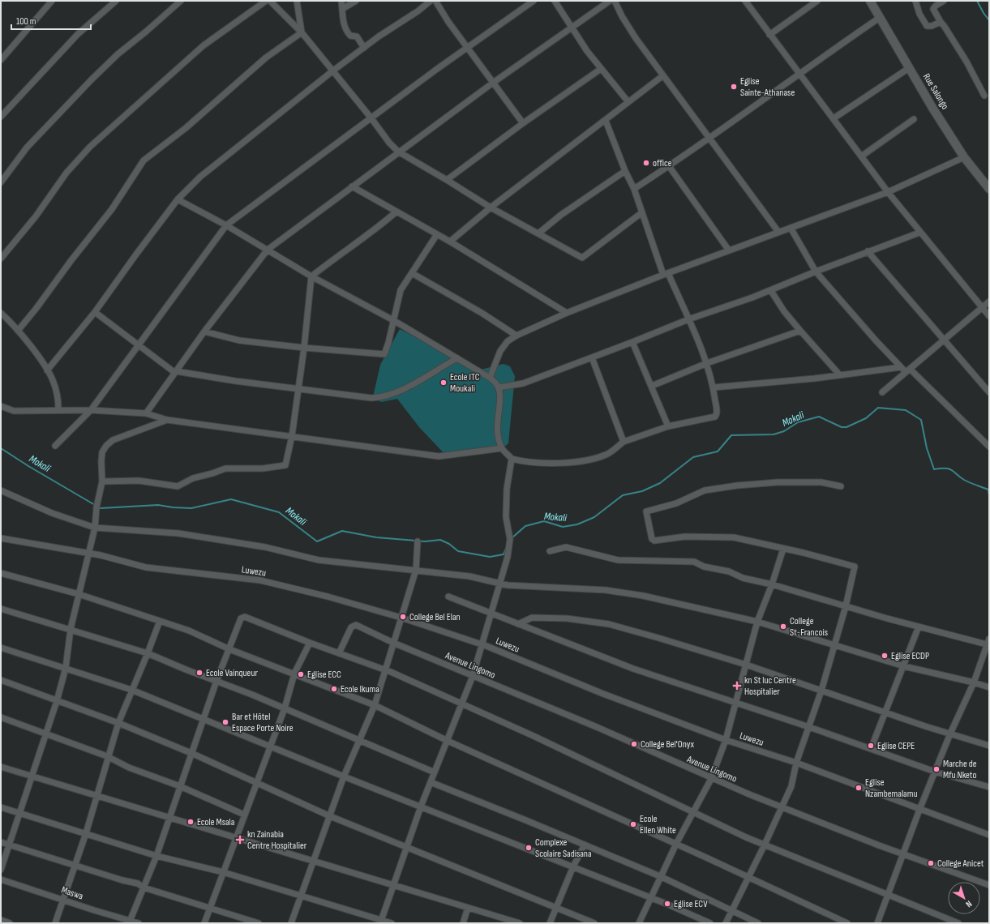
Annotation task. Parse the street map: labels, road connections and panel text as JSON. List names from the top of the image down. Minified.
{"streets":{"street":["Rue Salongo","Luwezu","Avenue Lingomo","Maswa"]},"water":["Mokali"],"places":{"other":["Eglise Sainte-Athanase","office","Ecole ITC Moukali","College Bel Elan","College St-Francois","Eglise ECDP","Ecole Vainqueur","Eglise ECC","Ecole Ikuma","Bar et Hôtel Espace Porte Noire","College Bel'Onyx","Eglise CEPE","Marche de Mfu Nketo","Eglise Nzambemalamu","Ecole Msala","Ecole Ellen White","Complexe Scolaire Sadisana","College Anicet","Eglise ECV"],"health":["kn St luc Centre Hospitalier","kn Zainabia Centre Hospitalier"]},"scale_bar":"100 m","north":"bottom right"}
